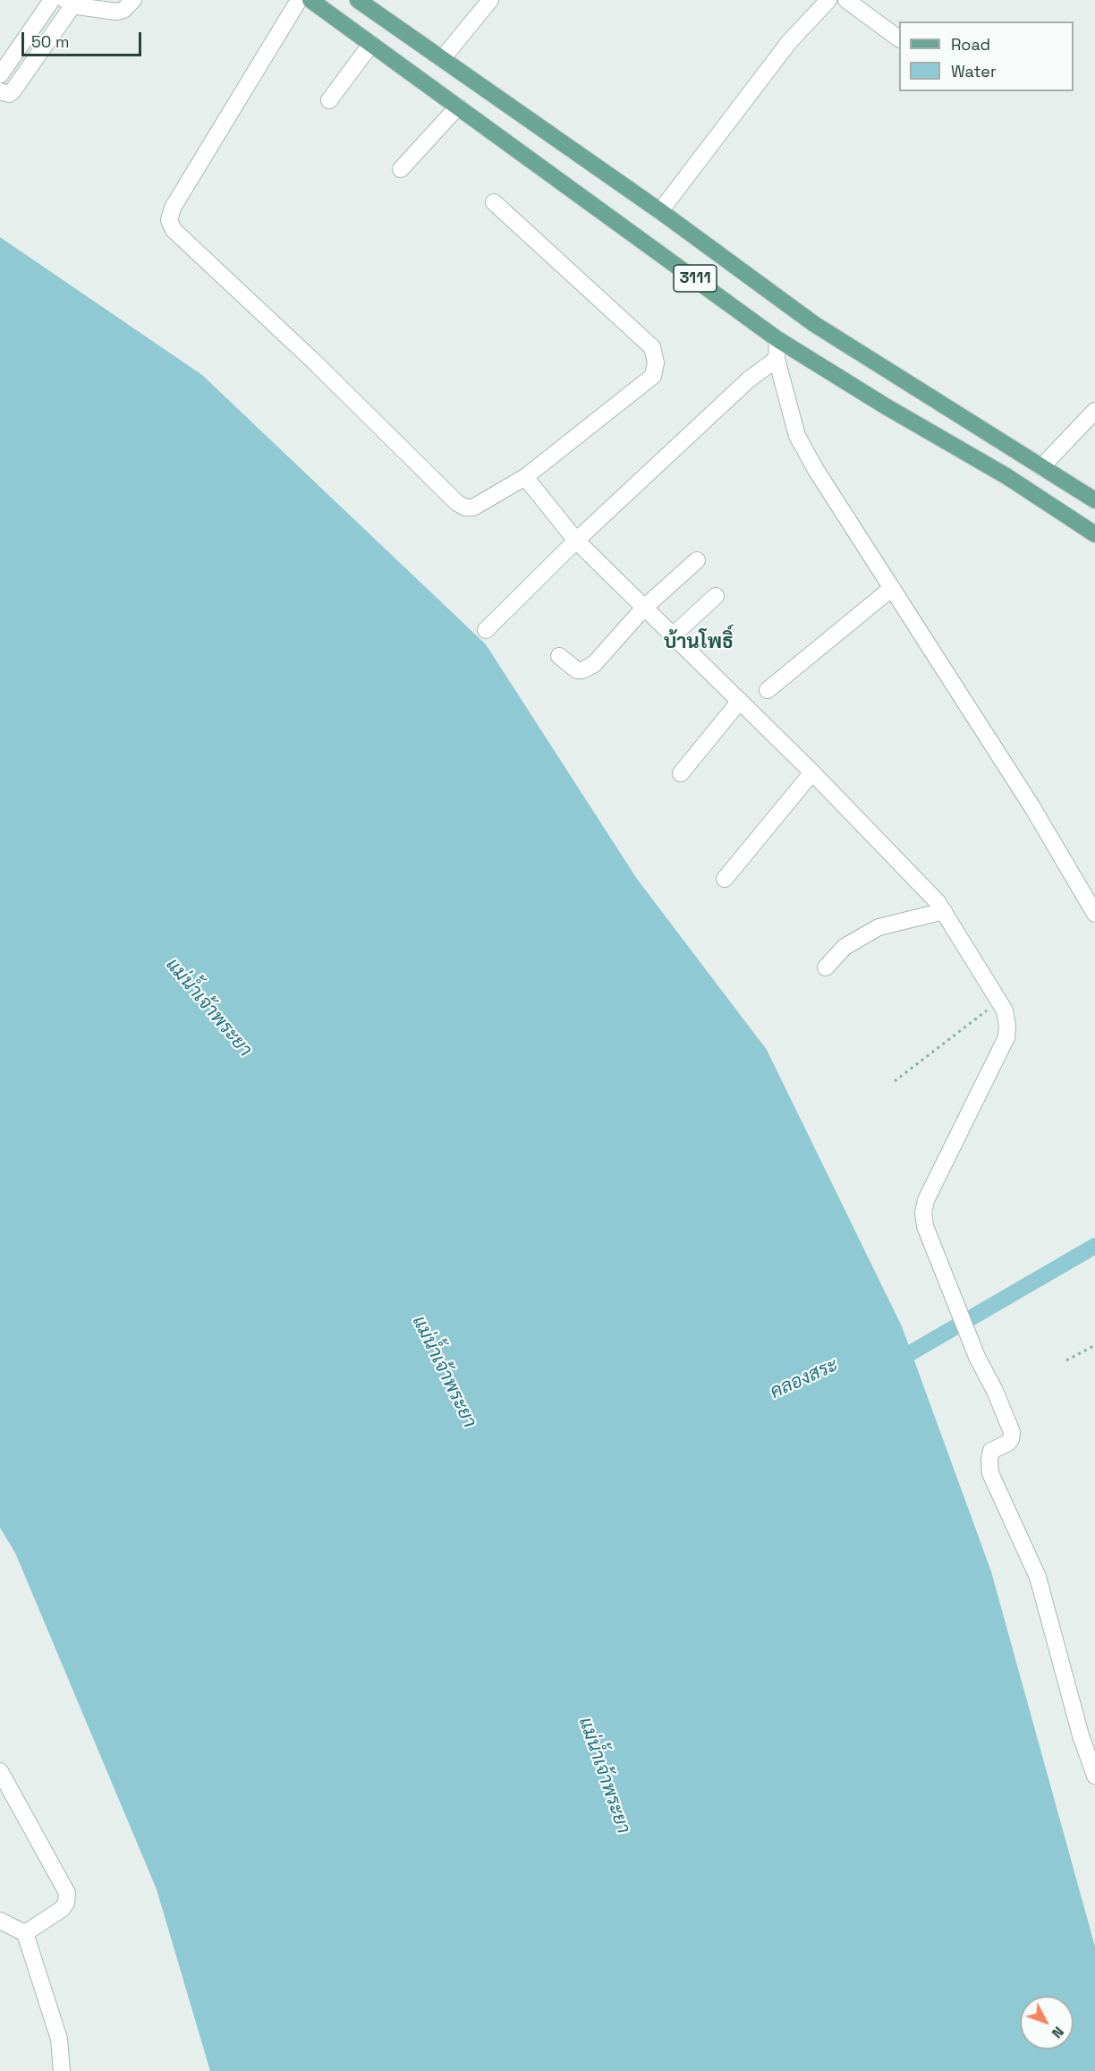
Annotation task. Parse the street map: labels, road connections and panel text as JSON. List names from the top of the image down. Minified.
{"streets":{"main road":["3111"]},"districts":["บ้านโพธิ์"],"water":["แม่น้ำเจ้าพระยา","คลองสระ"],"legend":["Road","Water"],"scale_bar":"50 m","north":"bottom right"}
